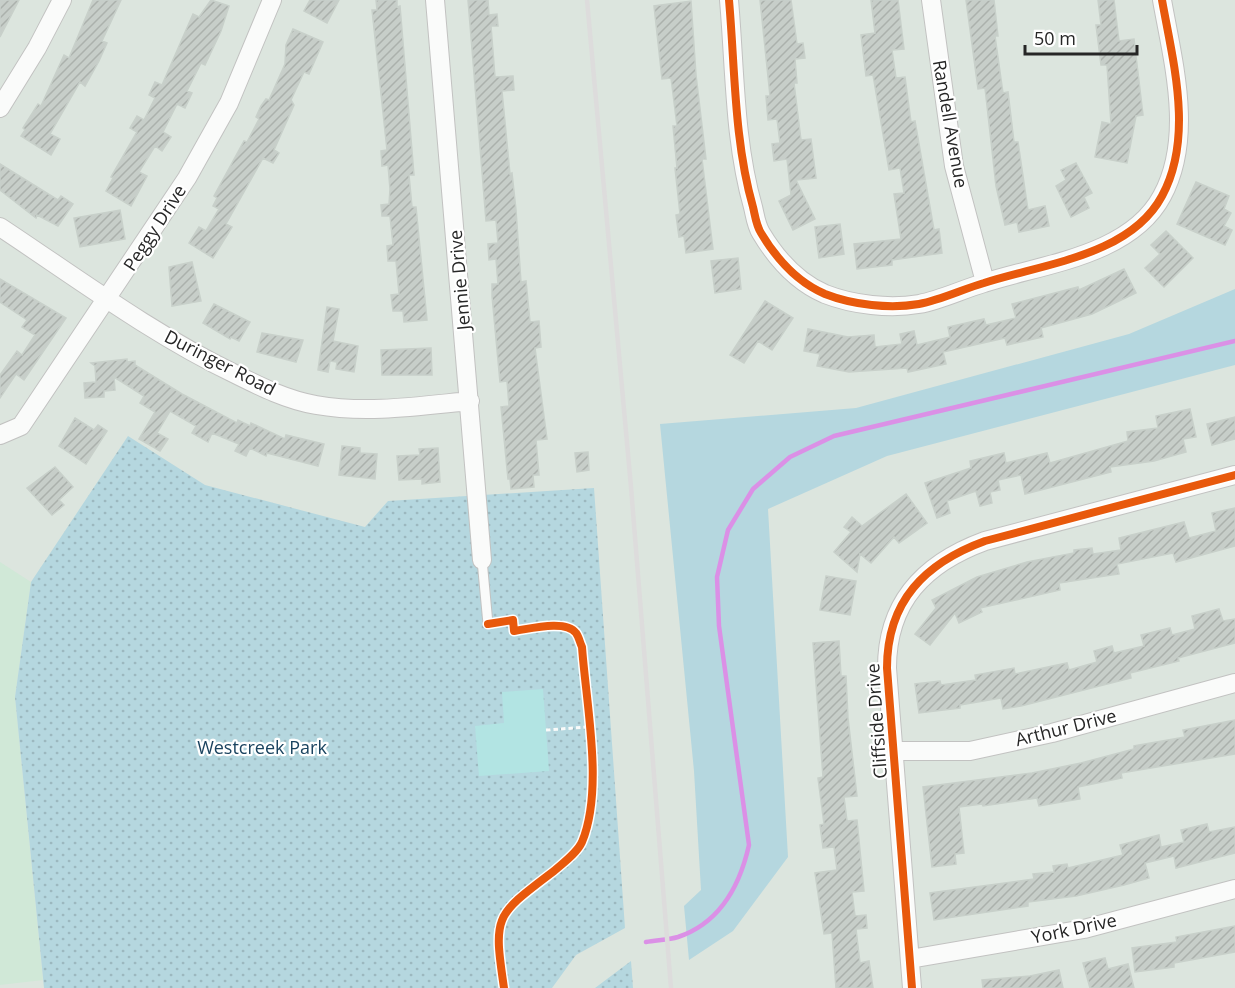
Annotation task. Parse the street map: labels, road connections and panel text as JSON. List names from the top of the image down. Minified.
{"streets":{"street":["Randell Avenue","Peggy Drive","Jennie Drive","Duringer Road","Cliffside Drive","Arthur Drive","York Drive"]},"crossings":[["Peggy Drive","Duringer Road"],["Jennie Drive","Duringer Road"],["Cliffside Drive","Arthur Drive"],["Cliffside Drive","York Drive"]],"parks":["Westcreek Park"],"scale_bar":"50 m"}
